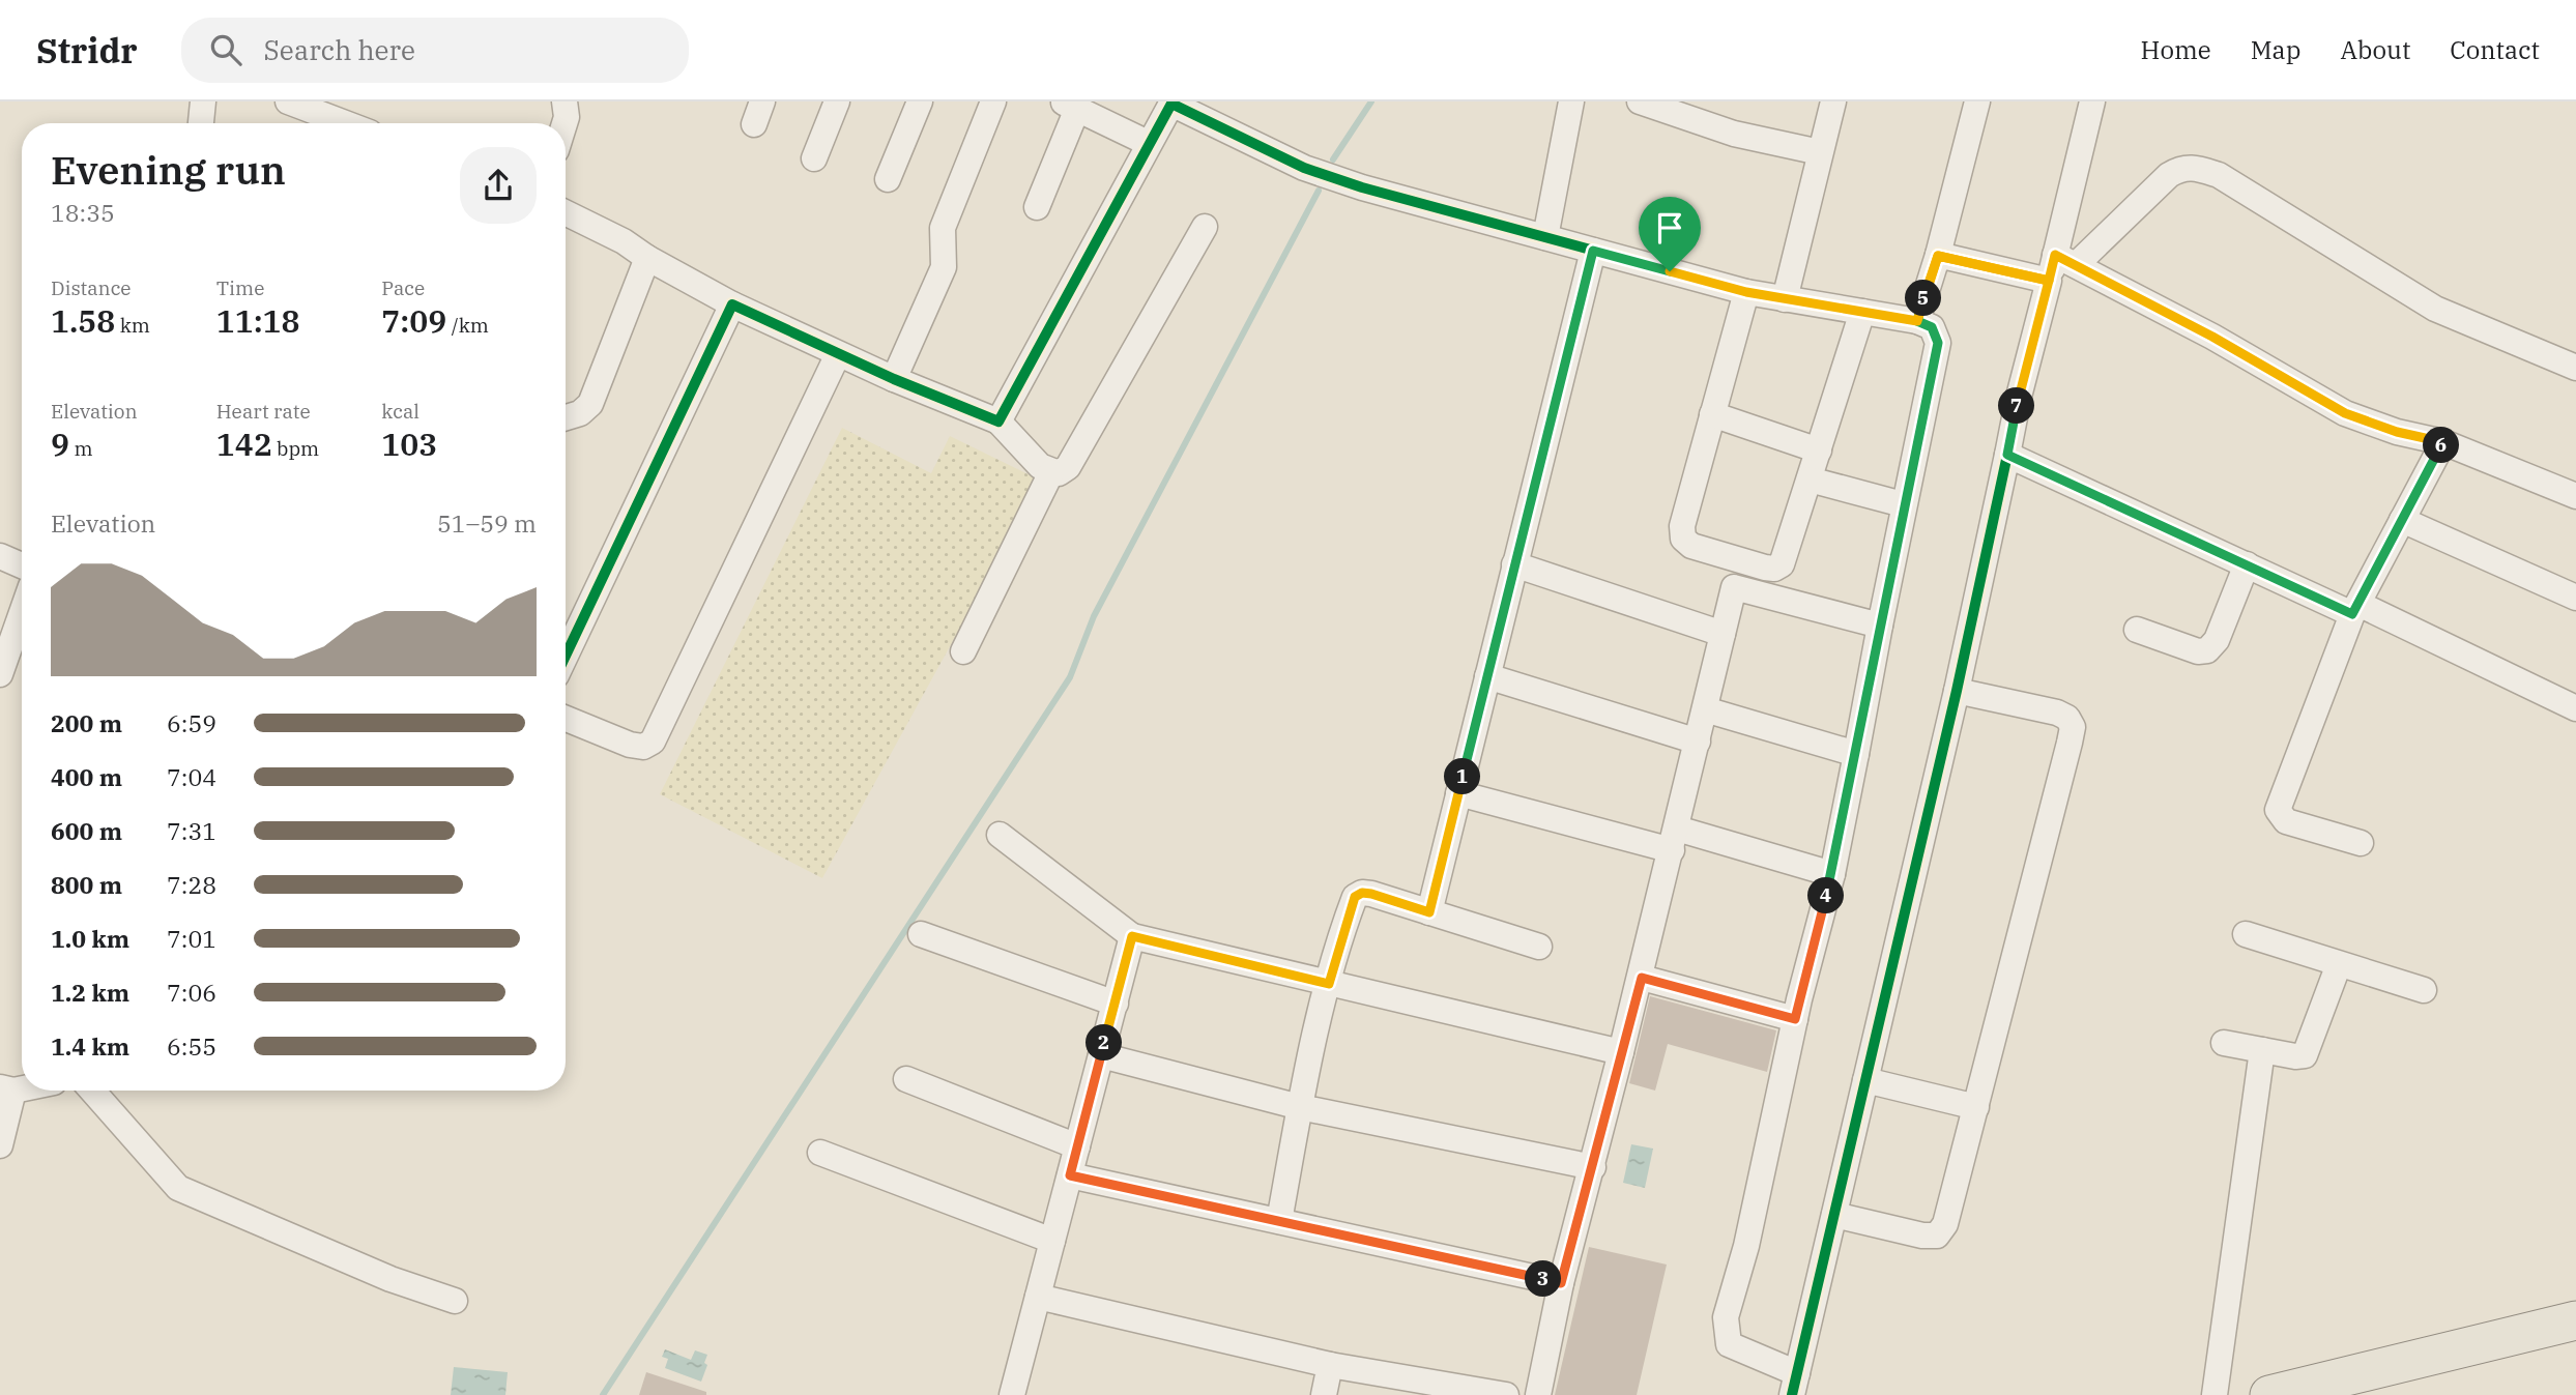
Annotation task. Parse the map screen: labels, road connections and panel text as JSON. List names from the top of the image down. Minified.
{"page":{"header":"Stridr","search":"Search here","nav":["Home","Map","About","Contact"],"heading":["Evening run","18:35"],"stats":[["Distance","1.58 km"],["Time","11:18"],["Pace","7:09 /km"],["Elevation","9 m"],["Heart rate","142 bpm"],["kcal","103"]],"pins":["5","7","6","1","4","2","3"],"chart":["Elevation","51–59 m"],"list":[{"name":"200 m","note":"6:59"},{"name":"400 m","note":"7:04"},{"name":"600 m","note":"7:31"},{"name":"800 m","note":"7:28"},{"name":"1.0 km","note":"7:01"},{"name":"1.2 km","note":"7:06"},{"name":"1.4 km","note":"6:55"}]}}
